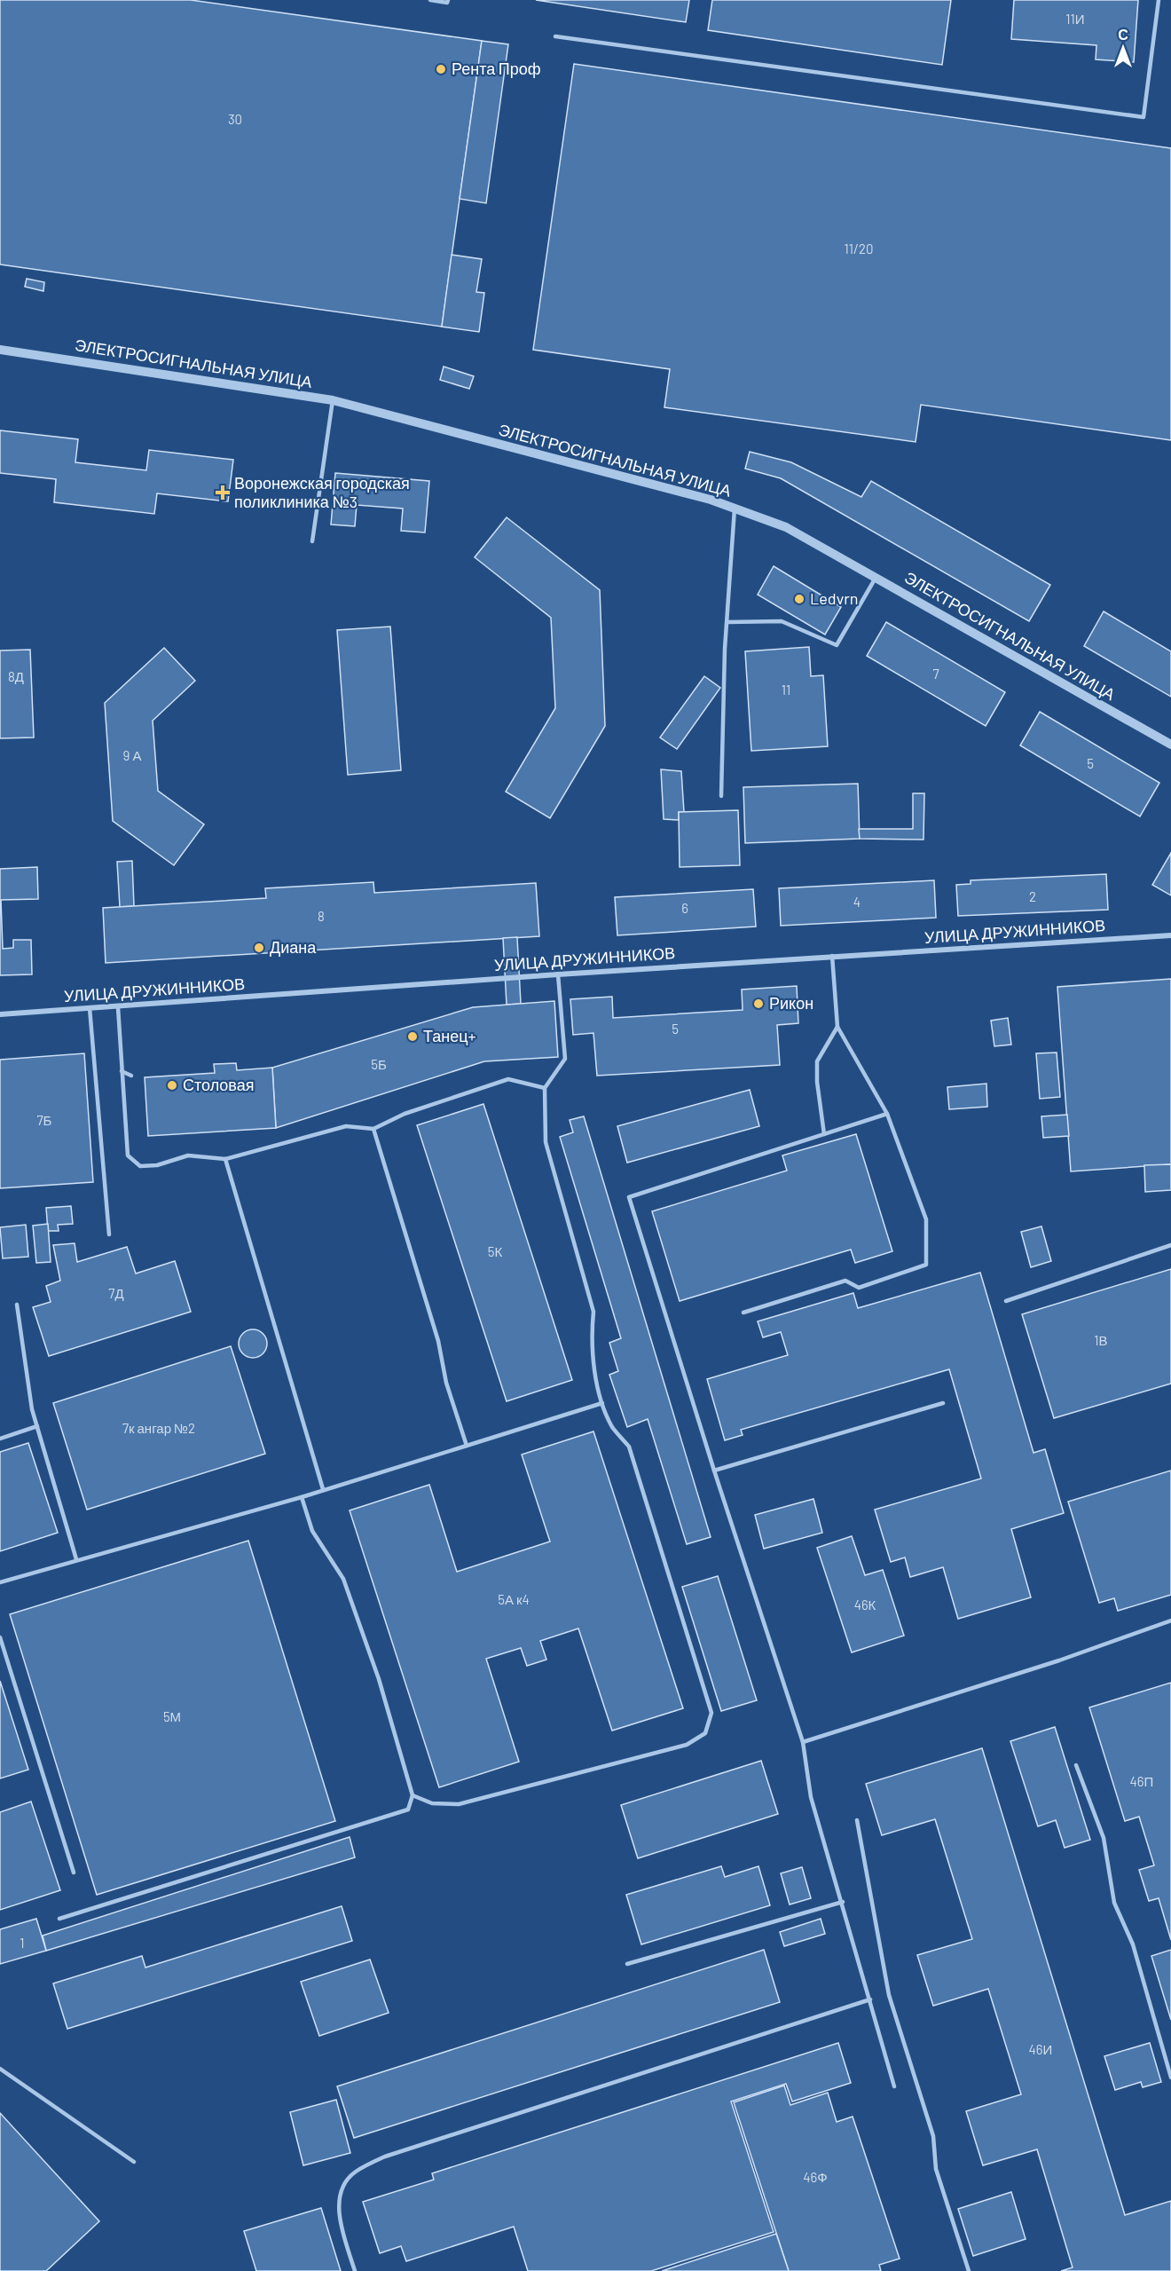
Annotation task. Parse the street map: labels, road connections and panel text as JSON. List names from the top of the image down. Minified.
{"streets":{"street":["ЭЛЕКТРОСИГНАЛЬНАЯ УЛИЦА","УЛИЦА ДРУЖИННИКОВ"]},"places":{"other":["Рента Проф","Ledvrn","Диана","Рикон","Танец+","Столовая"],"health":["Воронежская городская поликлиника №3"]},"house_numbers":["11И","30","11/20","7","8Д","11","9 А","5","2","4","6","8","5","5Б","7Б","5К","7Д","1В","7к ангар №2","5А к4","46К","5М","46П","1","46И","46Ф"],"north":"top"}
